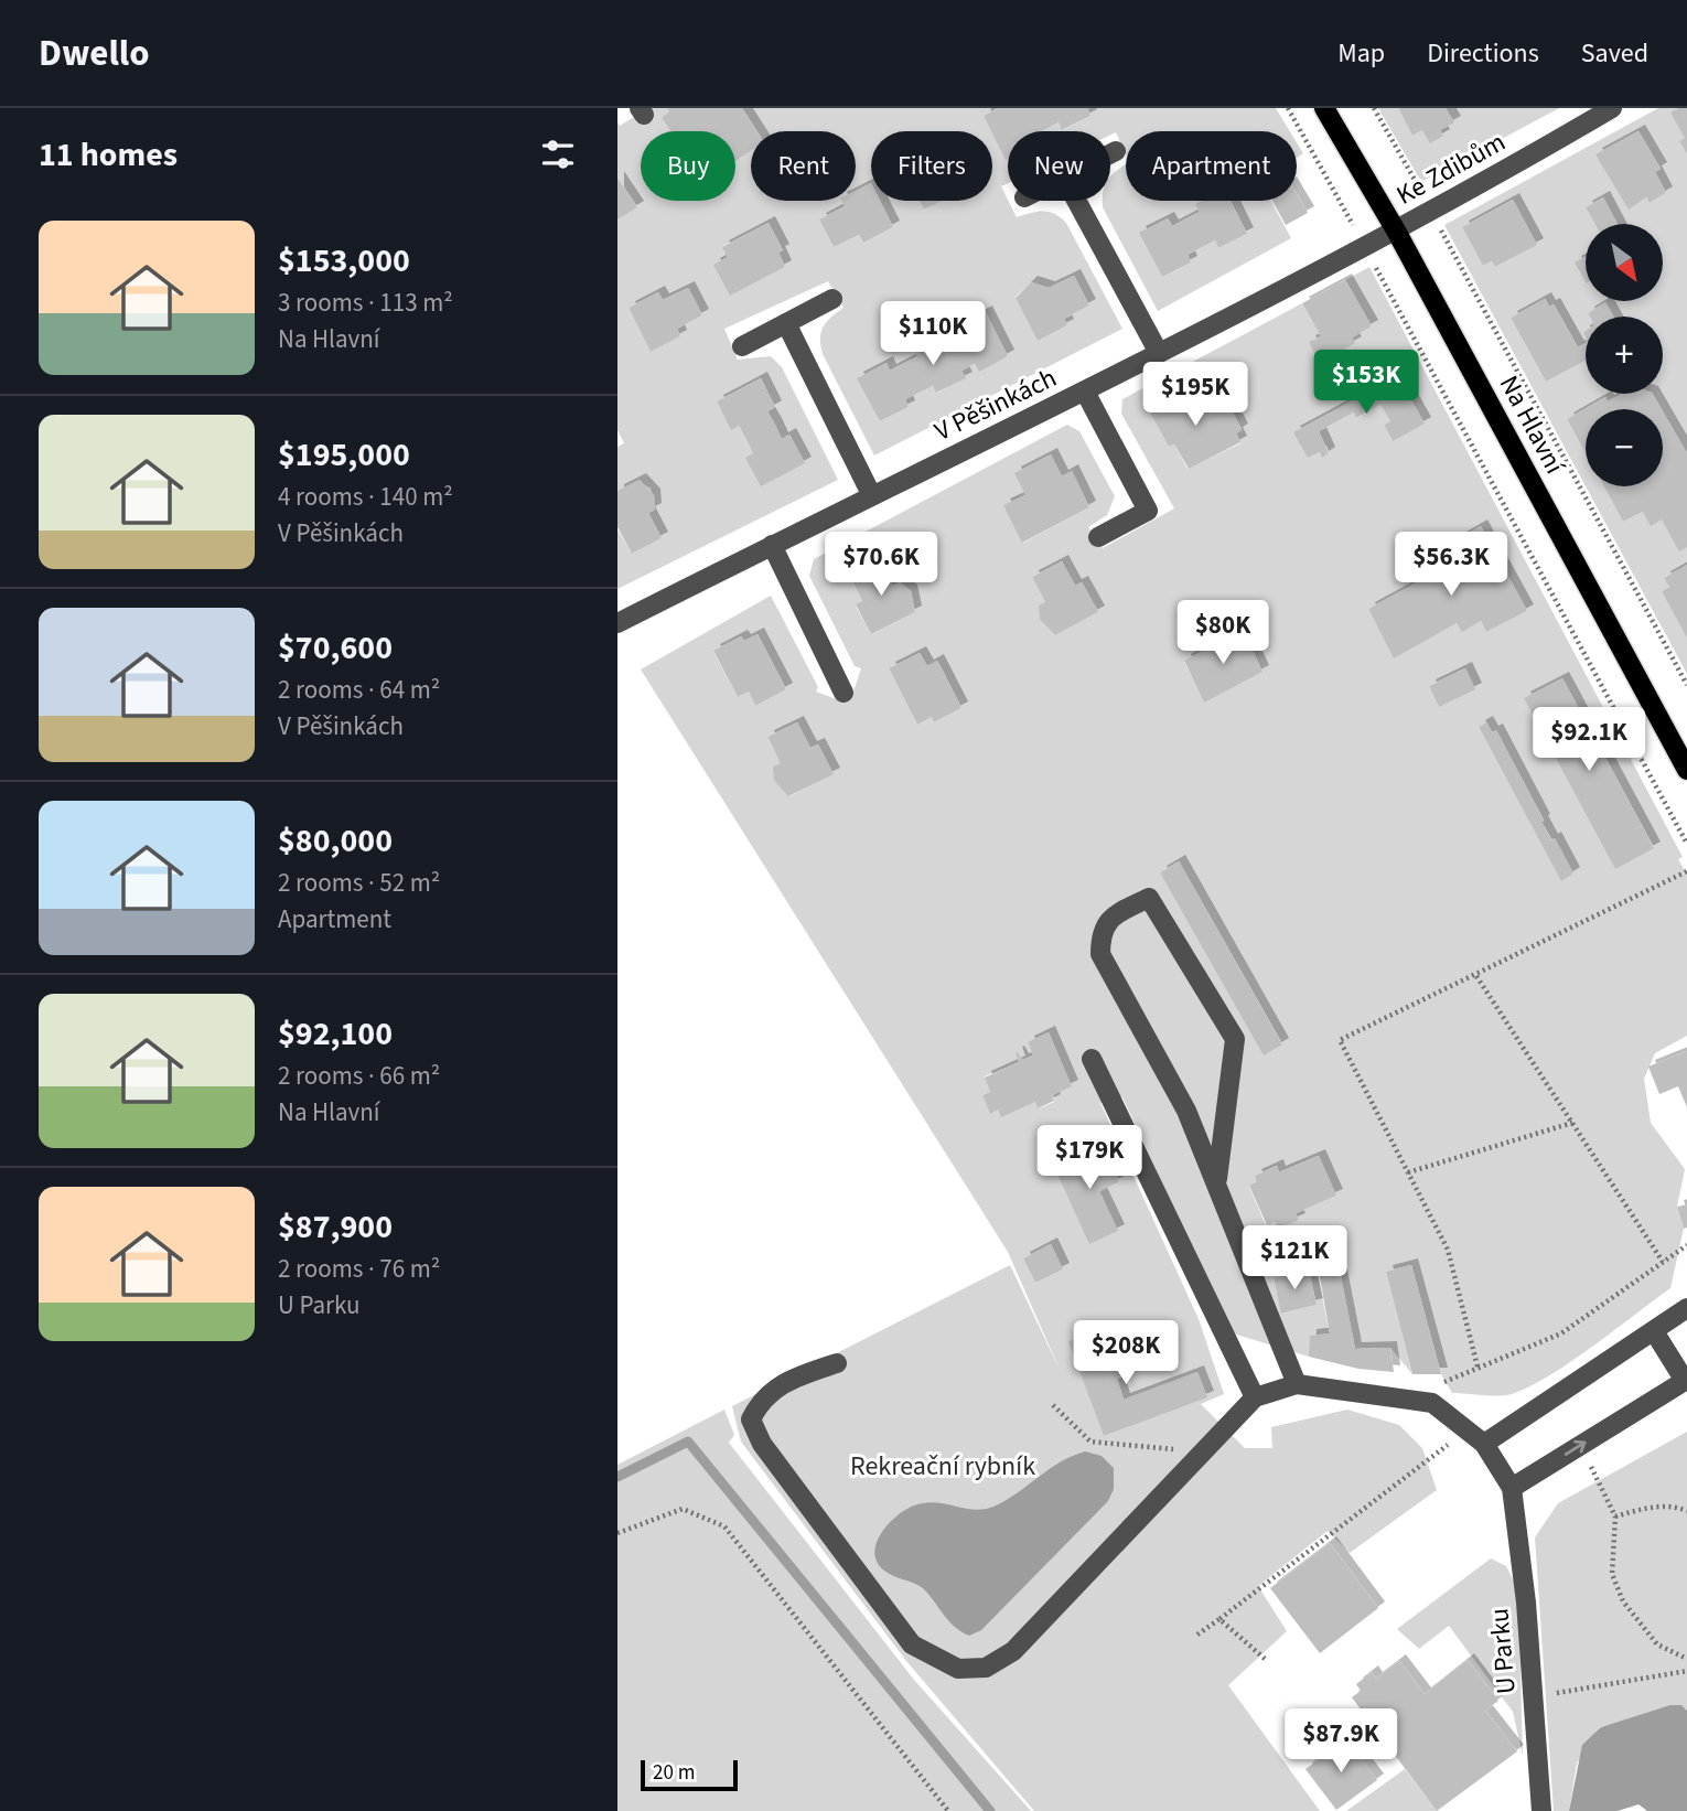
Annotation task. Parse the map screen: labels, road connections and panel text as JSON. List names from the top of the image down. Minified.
{"streets":{"main road":["Na Hlavní"],"street":["Ke Zdibům","V Pěšinkách","U Parku"]},"crossings":[["Ke Zdibům","V Pěšinkách"],["Ke Zdibům","Na Hlavní"],["V Pěšinkách","Na Hlavní"]],"parks":["Rekreační rybník"],"scale_bar":"20 m","north":"bottom right","page":{"header":"Dwello","nav":["Map","Directions","Saved"],"heading":"11 homes","chip":["Buy","Rent","Filters","New","Apartment"],"list":[{"name":"$153,000","note":"3 rooms · 113 m² · Na Hlavní"},{"name":"$195,000","note":"4 rooms · 140 m² · V Pěšinkách"},{"name":"$70,600","note":"2 rooms · 64 m² · V Pěšinkách"},{"name":"$80,000","note":"2 rooms · 52 m² · Apartment"},{"name":"$92,100","note":"2 rooms · 66 m² · Na Hlavní"},{"name":"$87,900","note":"2 rooms · 76 m² · U Parku"}],"map_buttons":["+","−"],"price":["$110K","$153K","$195K","$70.6K","$56.3K","$80K","$92.1K","$179K","$121K","$208K","$87.9K"],"scale":"20 m"}}
